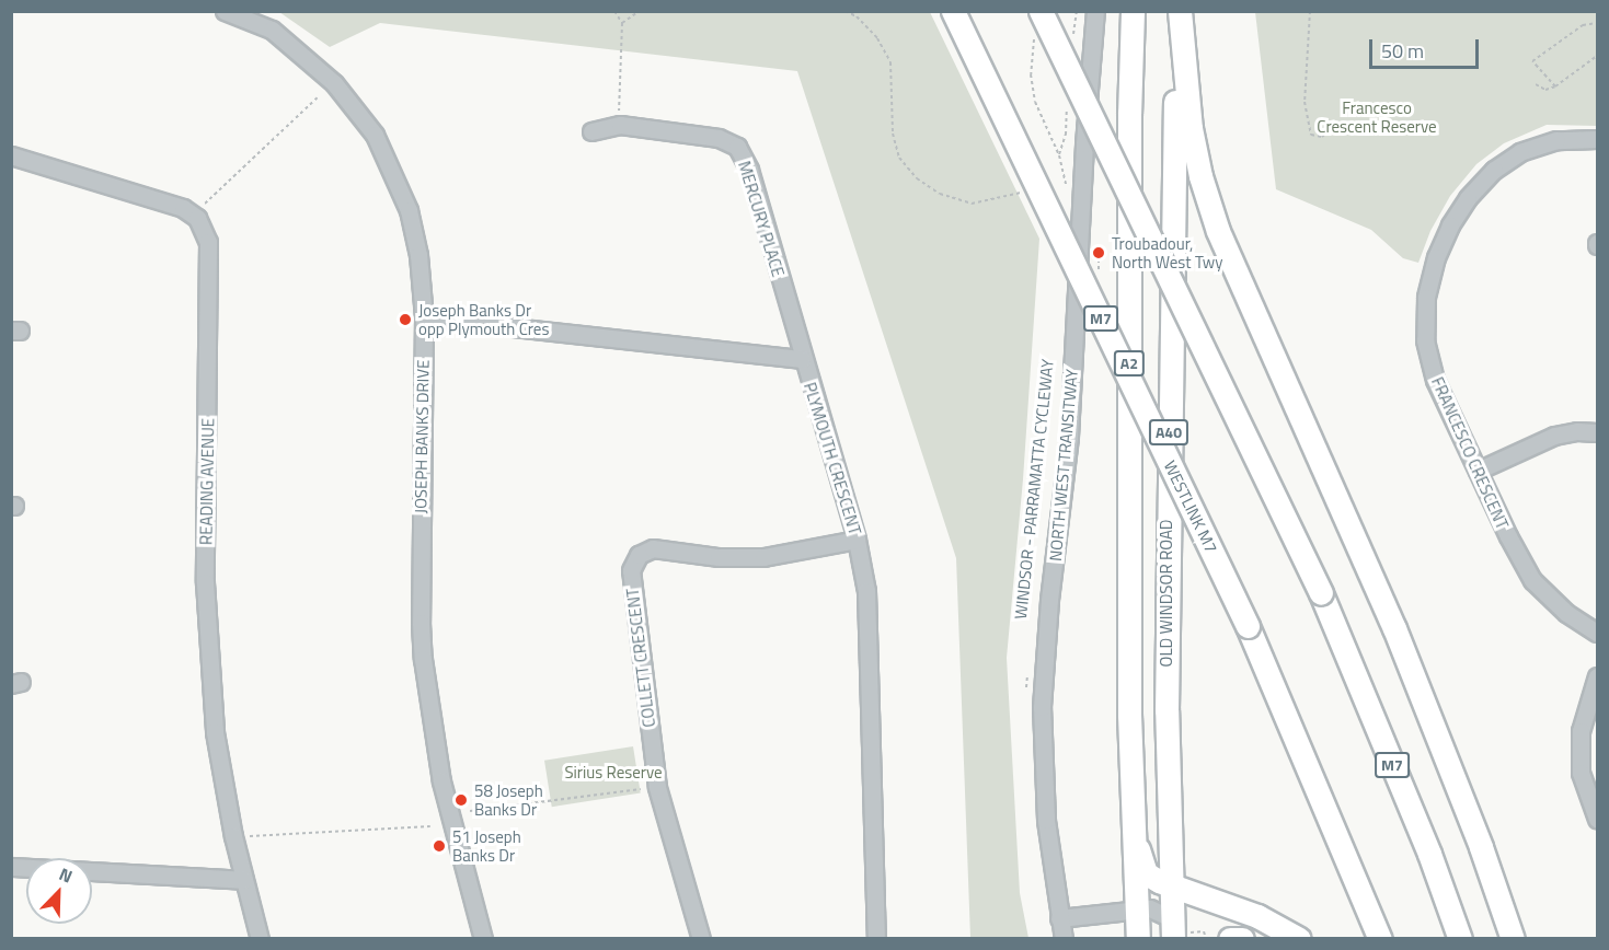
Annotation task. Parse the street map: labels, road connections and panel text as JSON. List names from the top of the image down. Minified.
{"streets":{"highway":["M7","A2","A40","WESTLINK M7","OLD WINDSOR ROAD"],"street":["MERCURY PLACE","JOSEPH BANKS DRIVE","FRANCESCO CRESCENT","PLYMOUTH CRESCENT","NORTH WEST TRANSITWAY","READING AVENUE","COLLETT CRESCENT"]},"crossings":[["MERCURY PLACE","PLYMOUTH CRESCENT"],["PLYMOUTH CRESCENT","COLLETT CRESCENT"]],"parks":["Francesco Crescent Reserve","Sirius Reserve"],"places":["Troubadour, North West Twy","Joseph Banks Dr opp Plymouth Cres","58 Joseph Banks Dr","51 Joseph Banks Dr"],"scale_bar":"50 m","north":"top right"}
